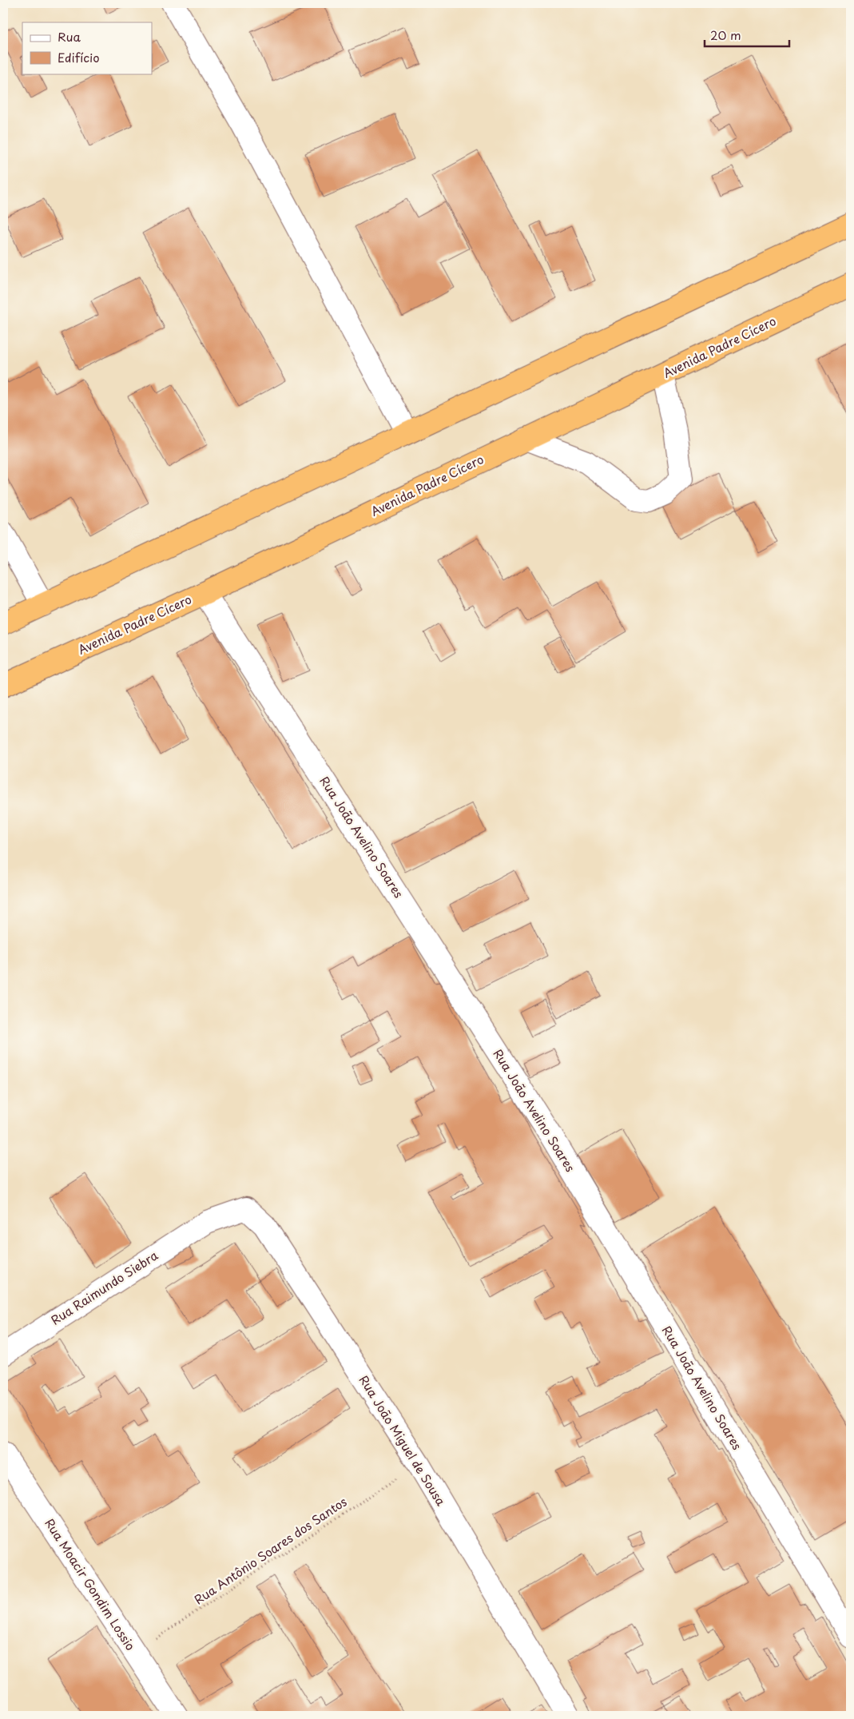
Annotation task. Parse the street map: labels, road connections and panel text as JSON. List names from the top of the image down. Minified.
{"streets":{"highway":["Avenida Padre Cícero"],"street":["Rua João Avelino Soares","Rua Raimundo Siebra","Rua João Miguel de Sousa","Rua Moacir Gondim Lossio"],"path":["Rua Antônio Soares dos Santos"]},"crossings":[["Avenida Padre Cícero","Rua João Avelino Soares"],["Rua Raimundo Siebra","Rua João Miguel de Sousa"],["Rua João Miguel de Sousa","Rua Antônio Soares dos Santos"],["Rua Antônio Soares dos Santos","Rua Moacir Gondim Lossio"]],"legend":["Rua","Edifício"],"scale_bar":"20 m"}
